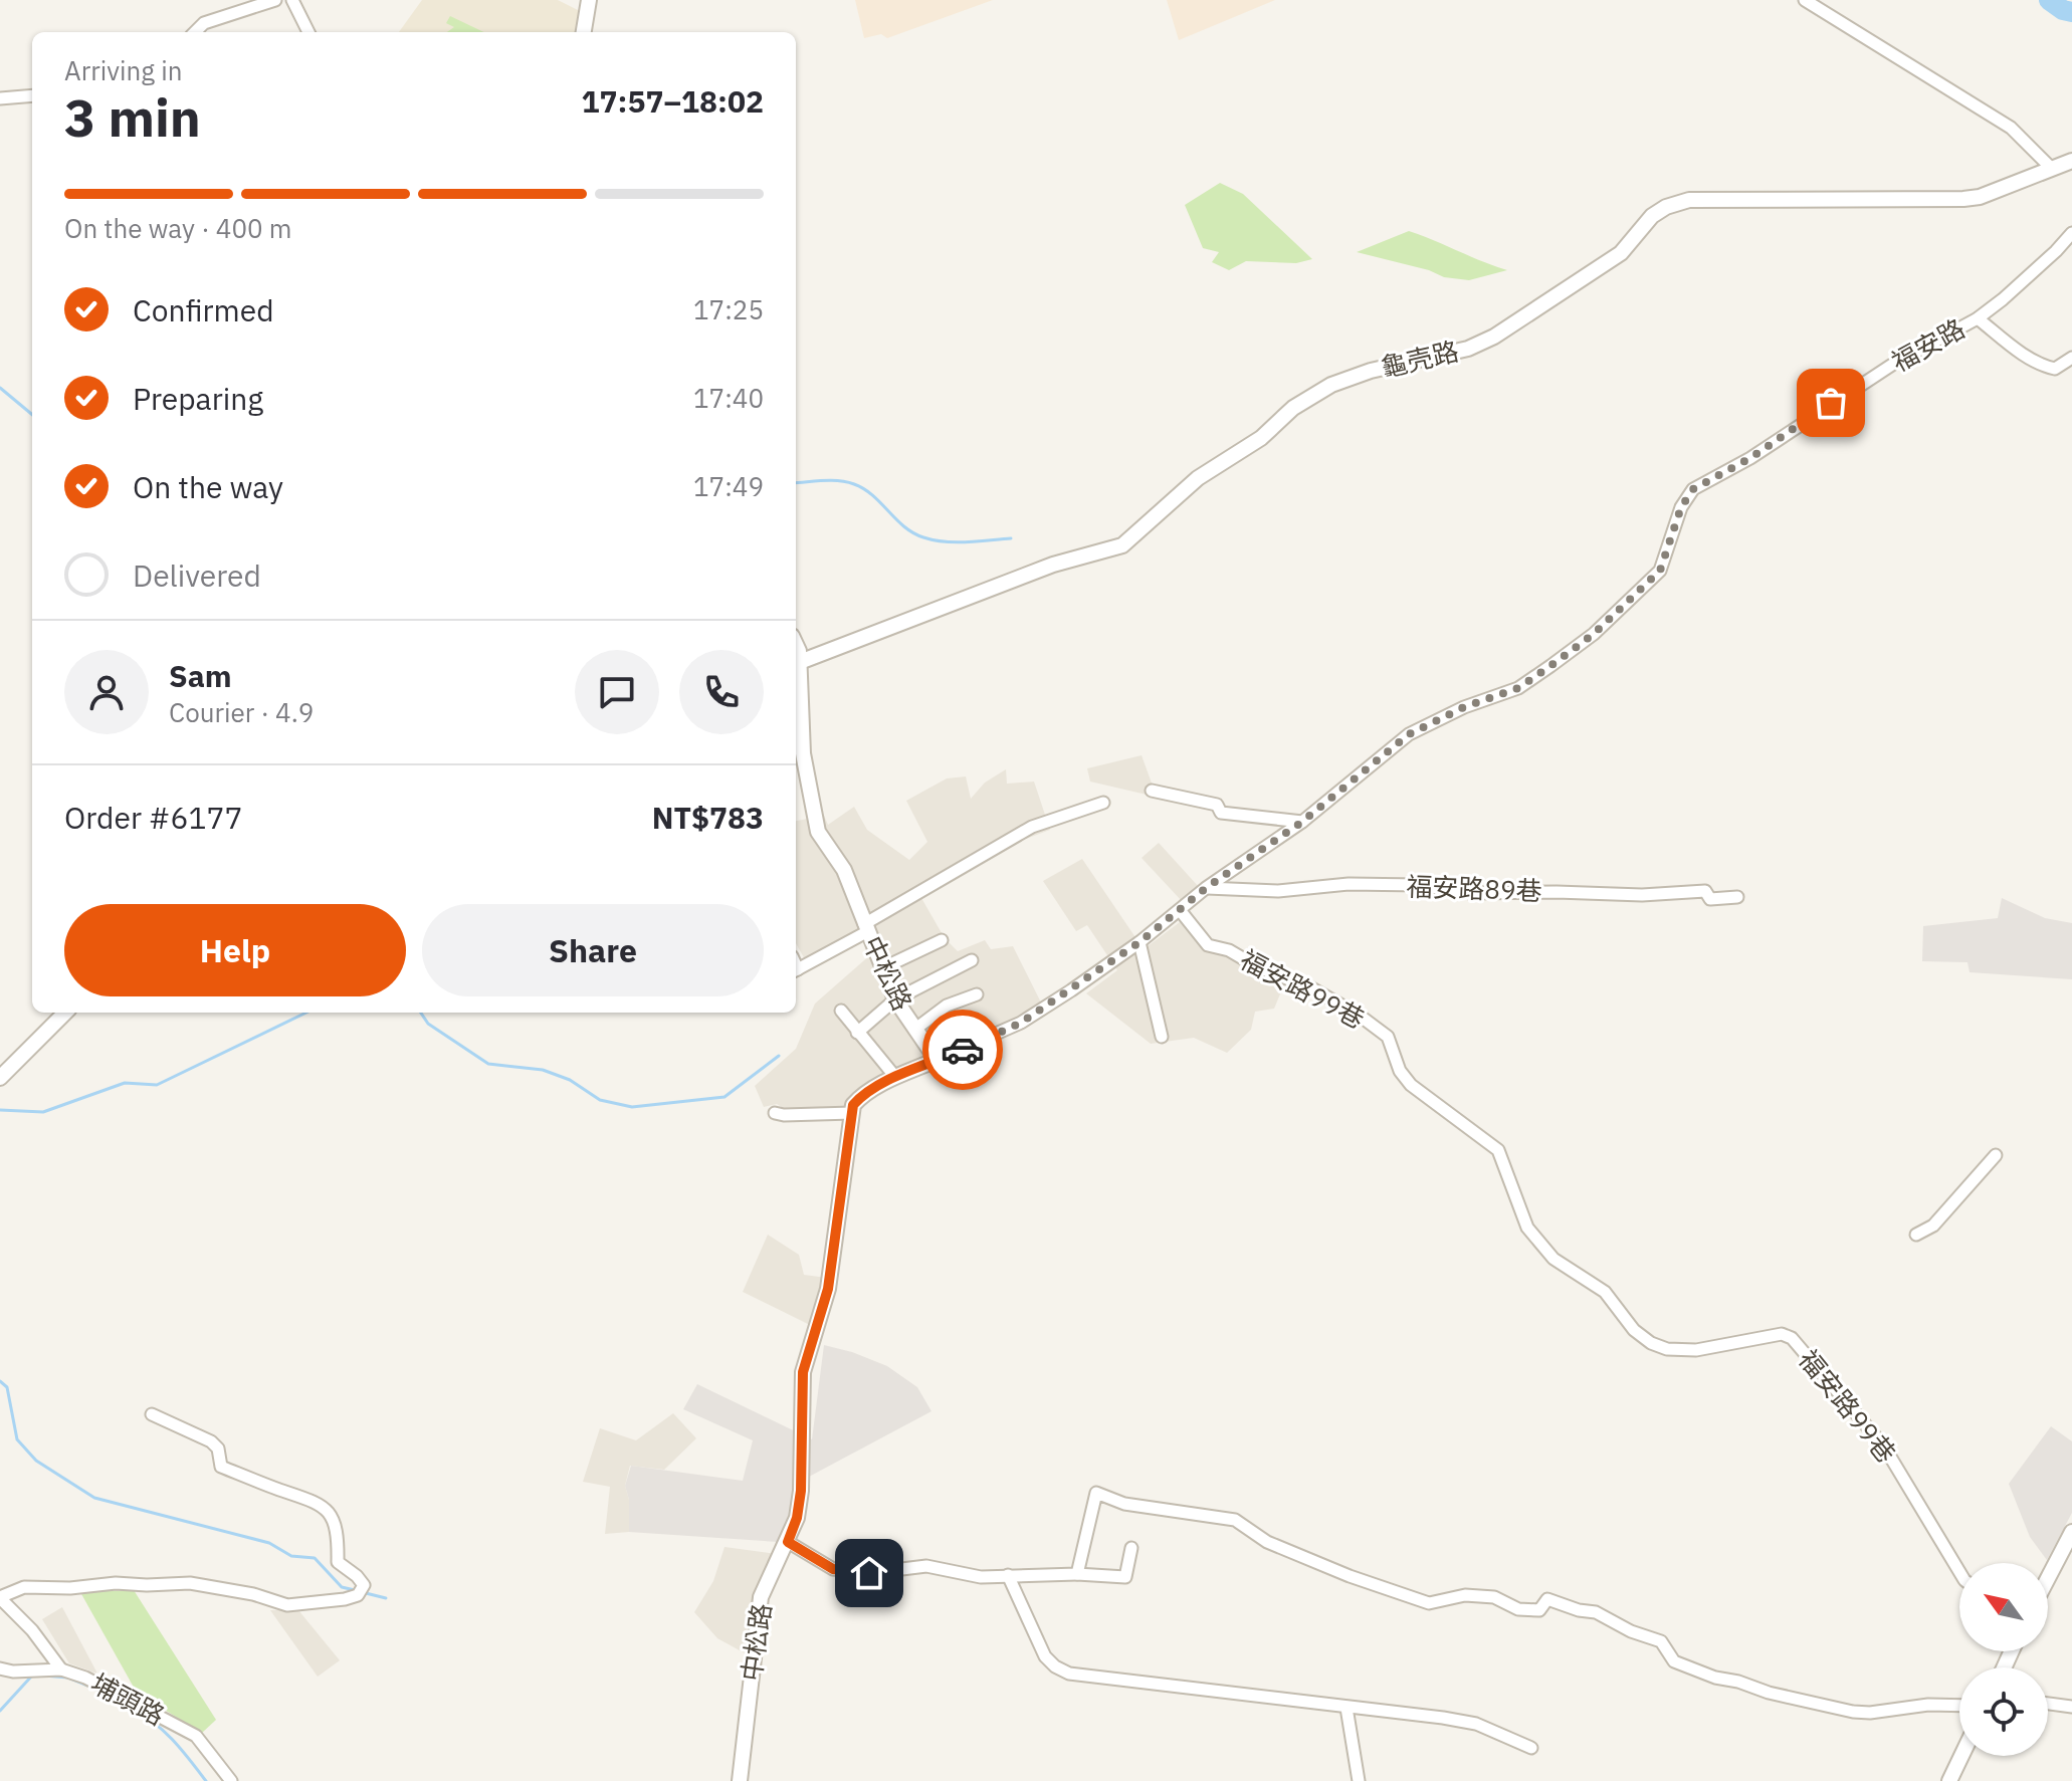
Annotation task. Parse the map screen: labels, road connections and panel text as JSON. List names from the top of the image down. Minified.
{"streets":{"street":["福安路","龜壳路","福安路89巷","中松路","福安路99巷","埔頭路"]},"crossings":[["福安路","福安路89巷"],["福安路","中松路"],["福安路","福安路99巷"],["龜壳路","中松路"]],"north":"top left","page":{"heading":["3 min","Arriving in","17:57–18:02"],"panel":["Sam","Courier · 4.9","Order #6177","NT$783"],"bar":"On the way · 400 m","list":[["Confirmed","17:25"],["Preparing","17:40"],["On the way","17:49"],"Delivered"],"buttons":["Help","Share"]}}
